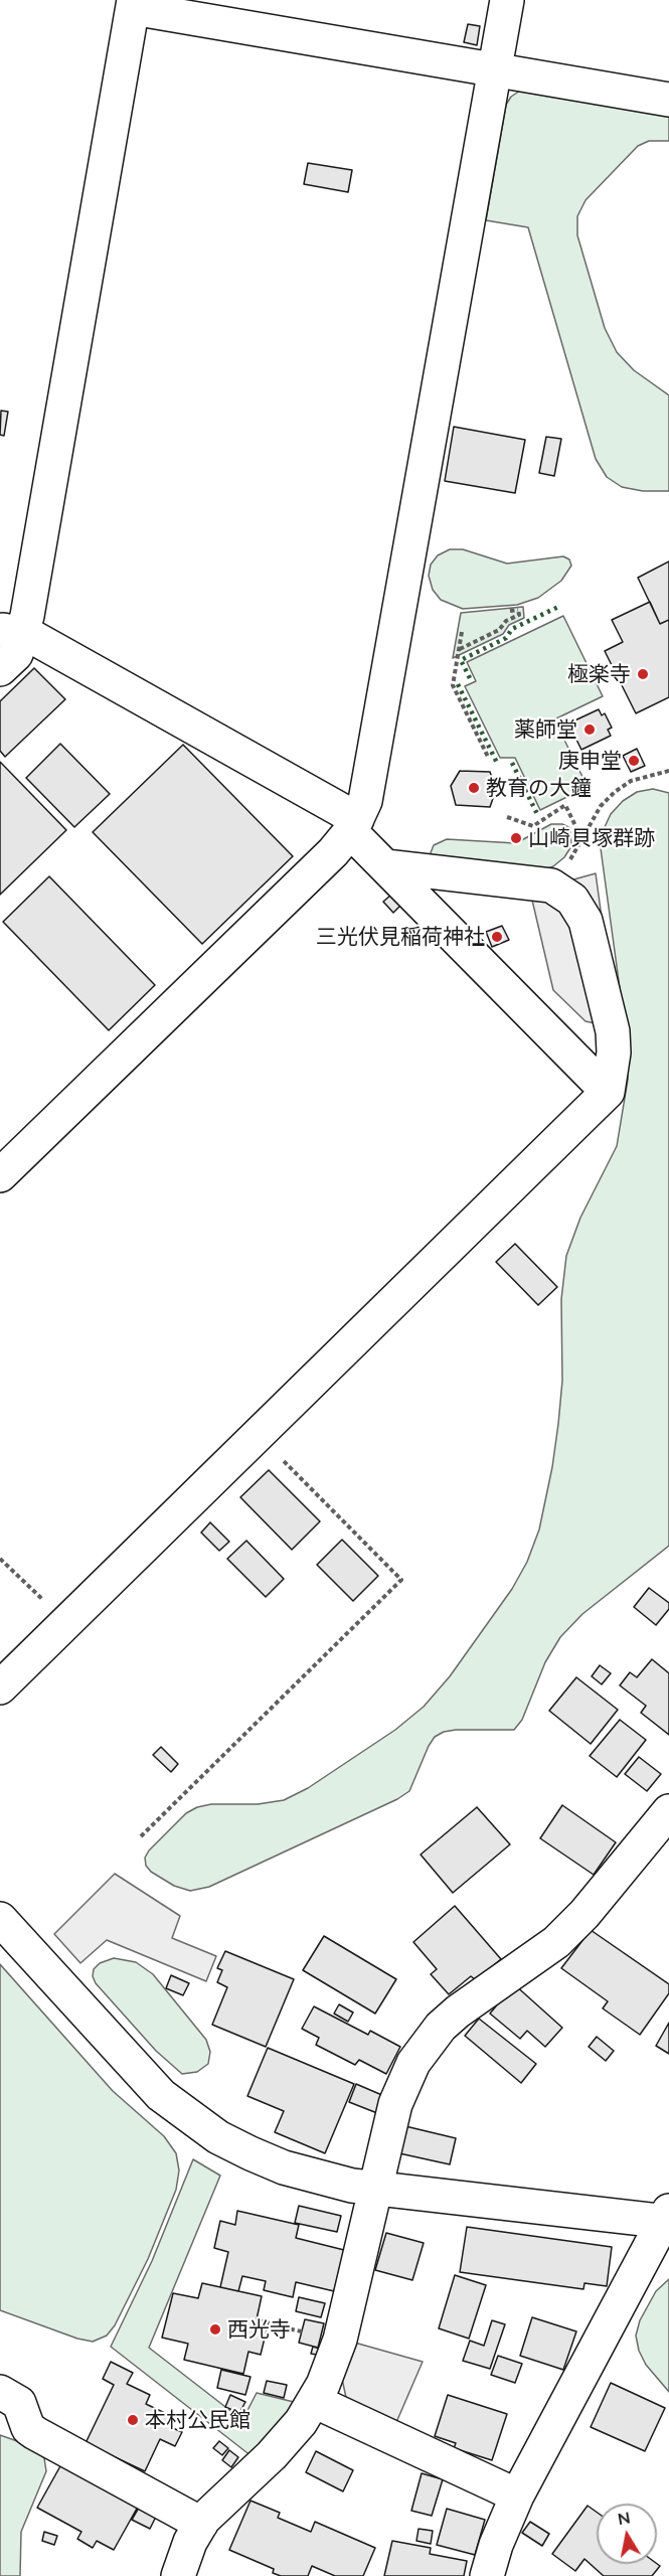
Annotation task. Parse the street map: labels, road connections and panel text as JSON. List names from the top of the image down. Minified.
{"places":["極楽寺","薬師堂","庚申堂","教育の大鐘","山崎貝塚群跡","三光伏見稲荷神社","西光寺","本村公民館"],"north":"top"}
